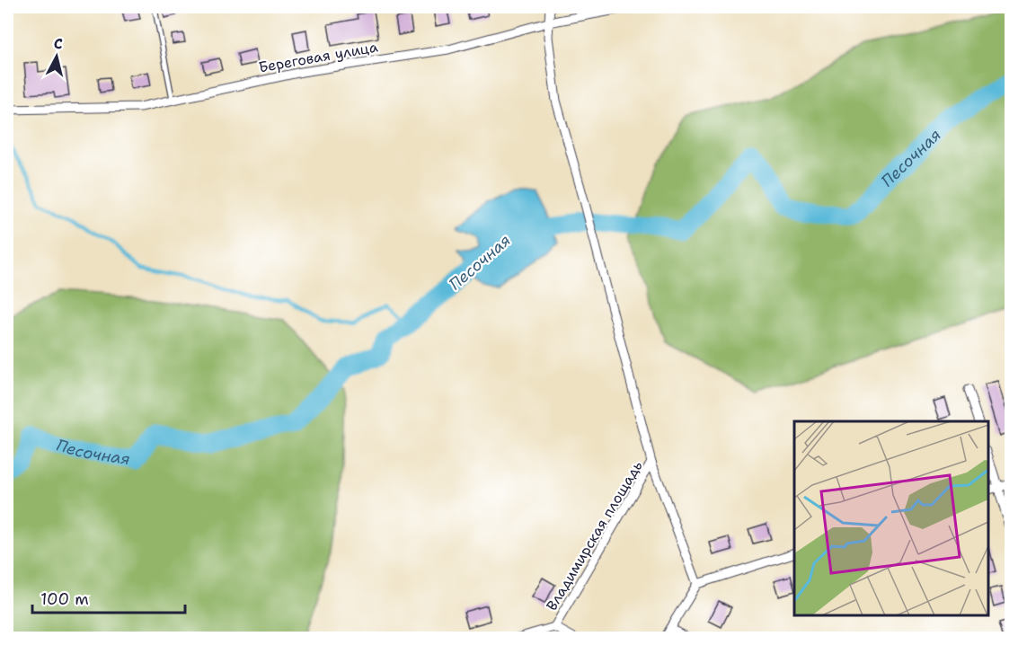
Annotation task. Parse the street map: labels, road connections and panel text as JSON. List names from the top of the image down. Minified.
{"streets":{"street":["Береговая улица","Владимирская площадь"]},"water":["Песочная"],"scale_bar":"100 m","north":"top"}
